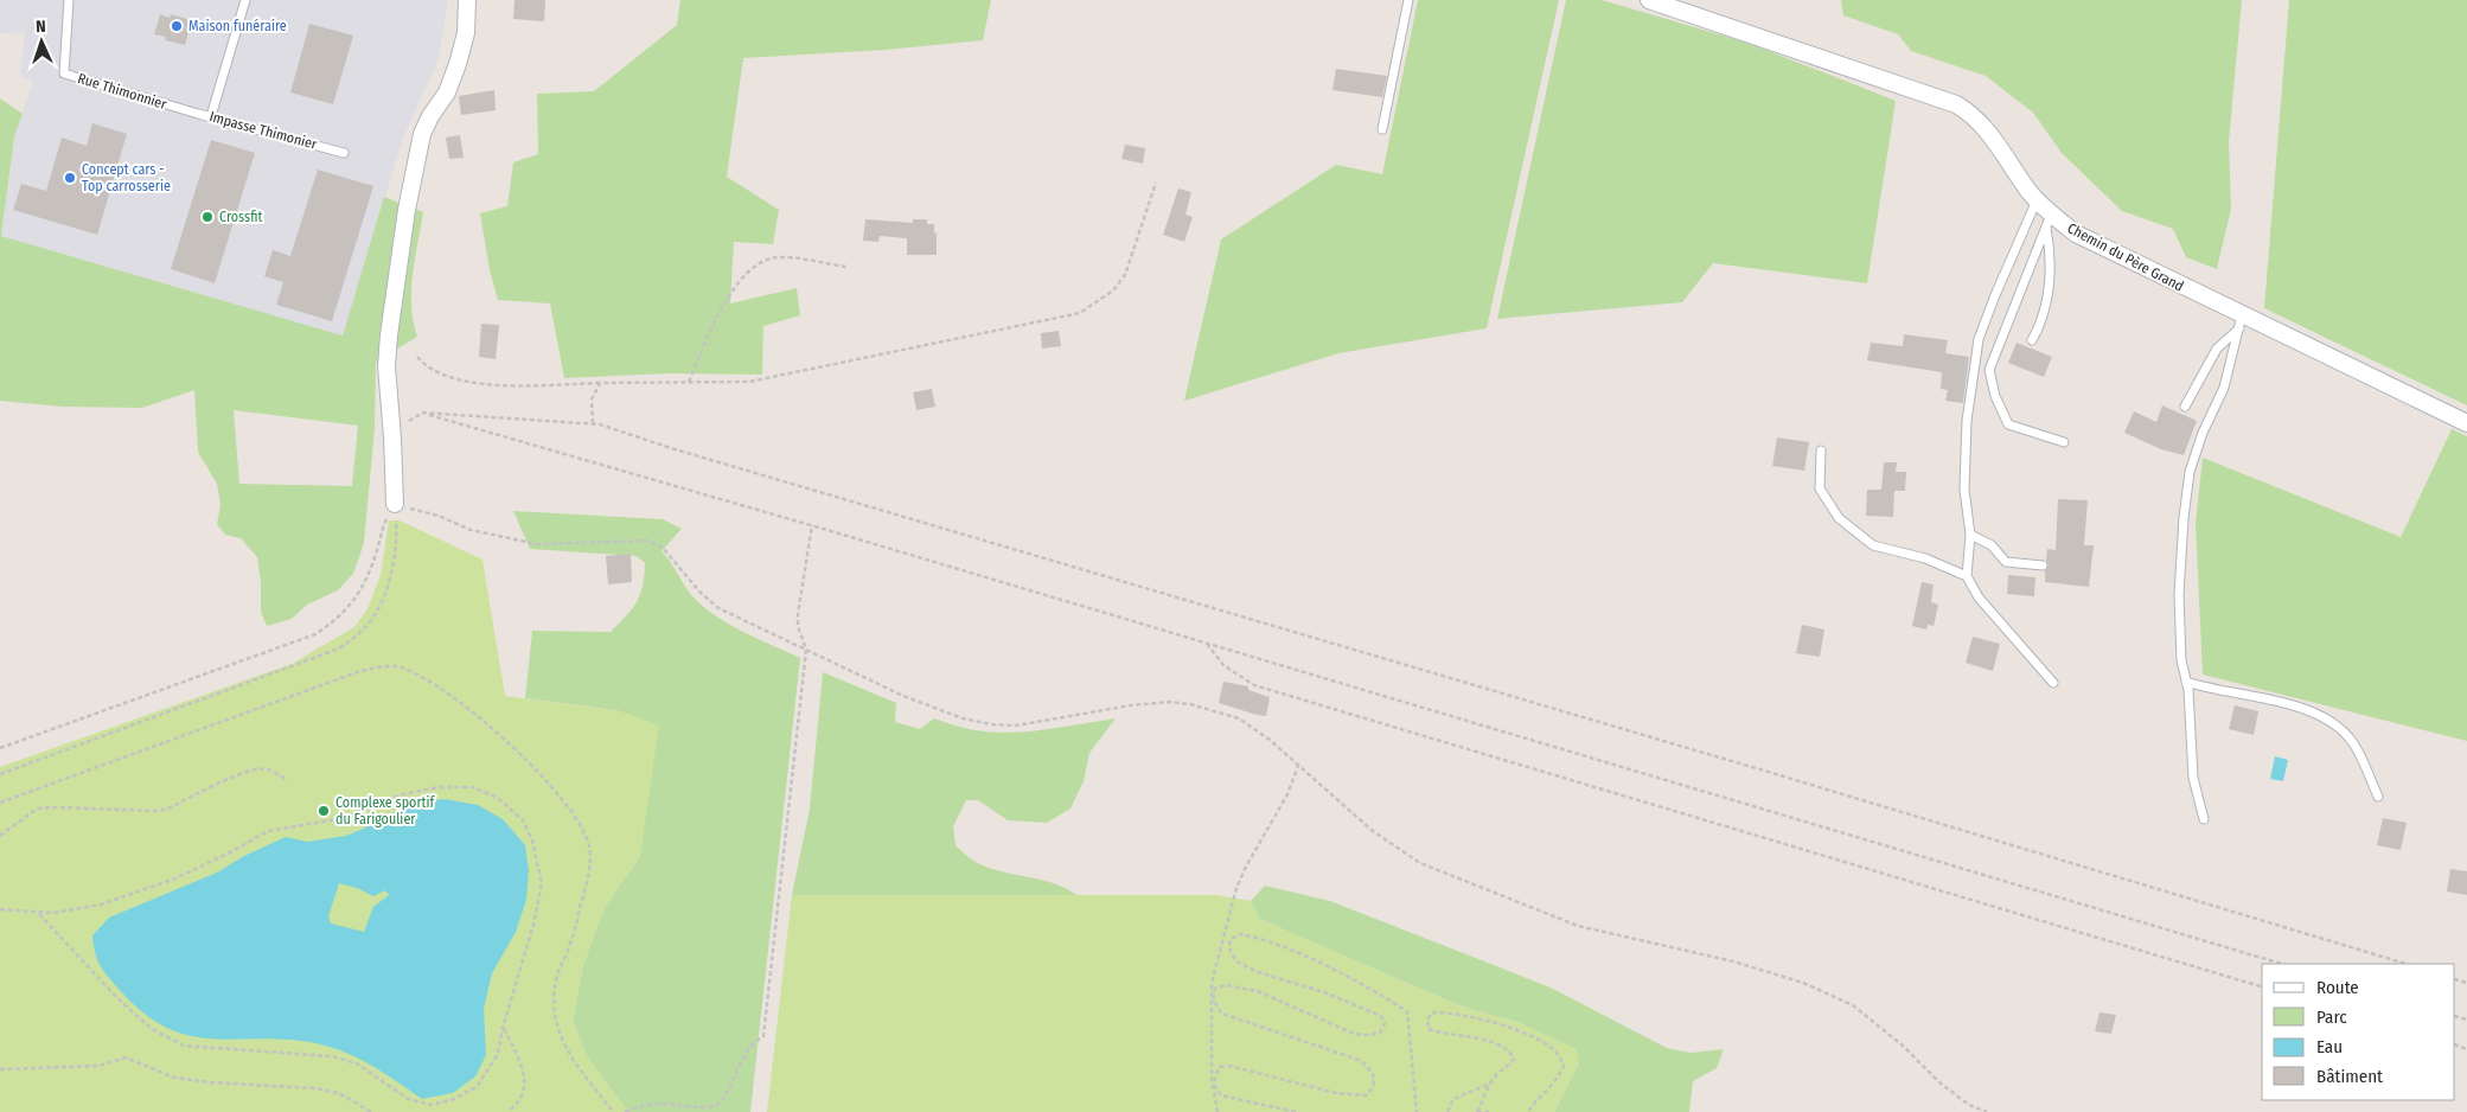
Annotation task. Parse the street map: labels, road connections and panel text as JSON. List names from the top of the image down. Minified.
{"streets":{"street":["Chemin du Père Grand"],"lane":["Rue Thimonnier","Impasse Thimonier"]},"crossings":[["Rue Thimonnier","Impasse Thimonier"]],"places":["Maison funéraire","Concept cars - Top carrosserie","Crossfit","Complexe sportif du Farigoulier"],"legend":["Route","Parc","Eau","Bâtiment"],"north":"top"}
